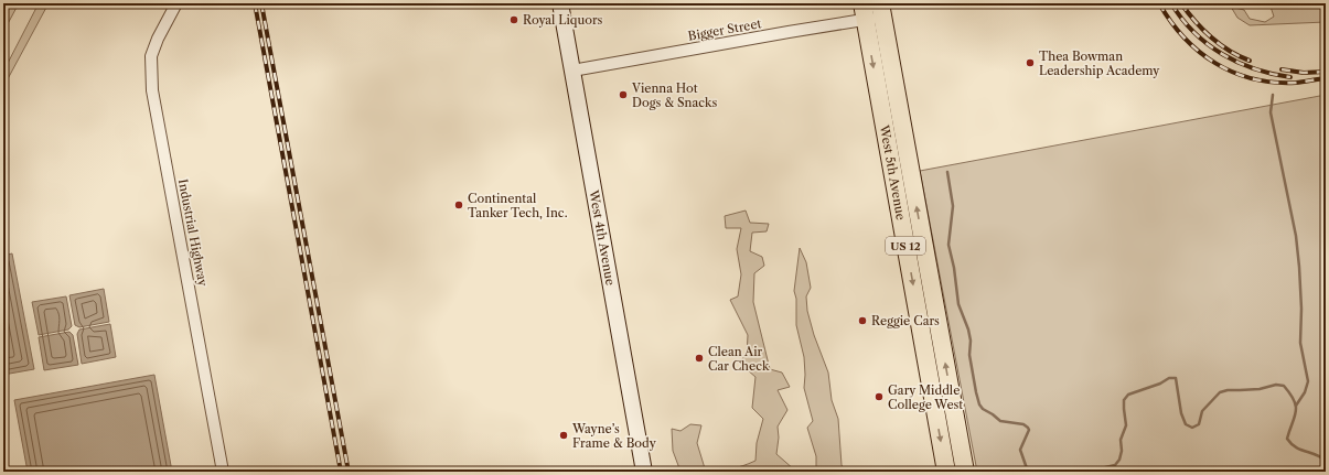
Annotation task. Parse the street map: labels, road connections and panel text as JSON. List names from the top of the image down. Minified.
{"streets":{"main road":["West 5th Avenue","West 4th Avenue","US 12"],"street":["Bigger Street","Industrial Highway"]},"crossings":[["Bigger Street","West 5th Avenue"],["Bigger Street","West 4th Avenue"]],"places":["Royal Liquors","Thea Bowman Leadership Academy","Vienna Hot Dogs & Snacks","Continental Tanker Tech, Inc.","Reggie Cars","Clean Air Car Check","Gary Middle College West","Wayne’s Frame & Body"]}
